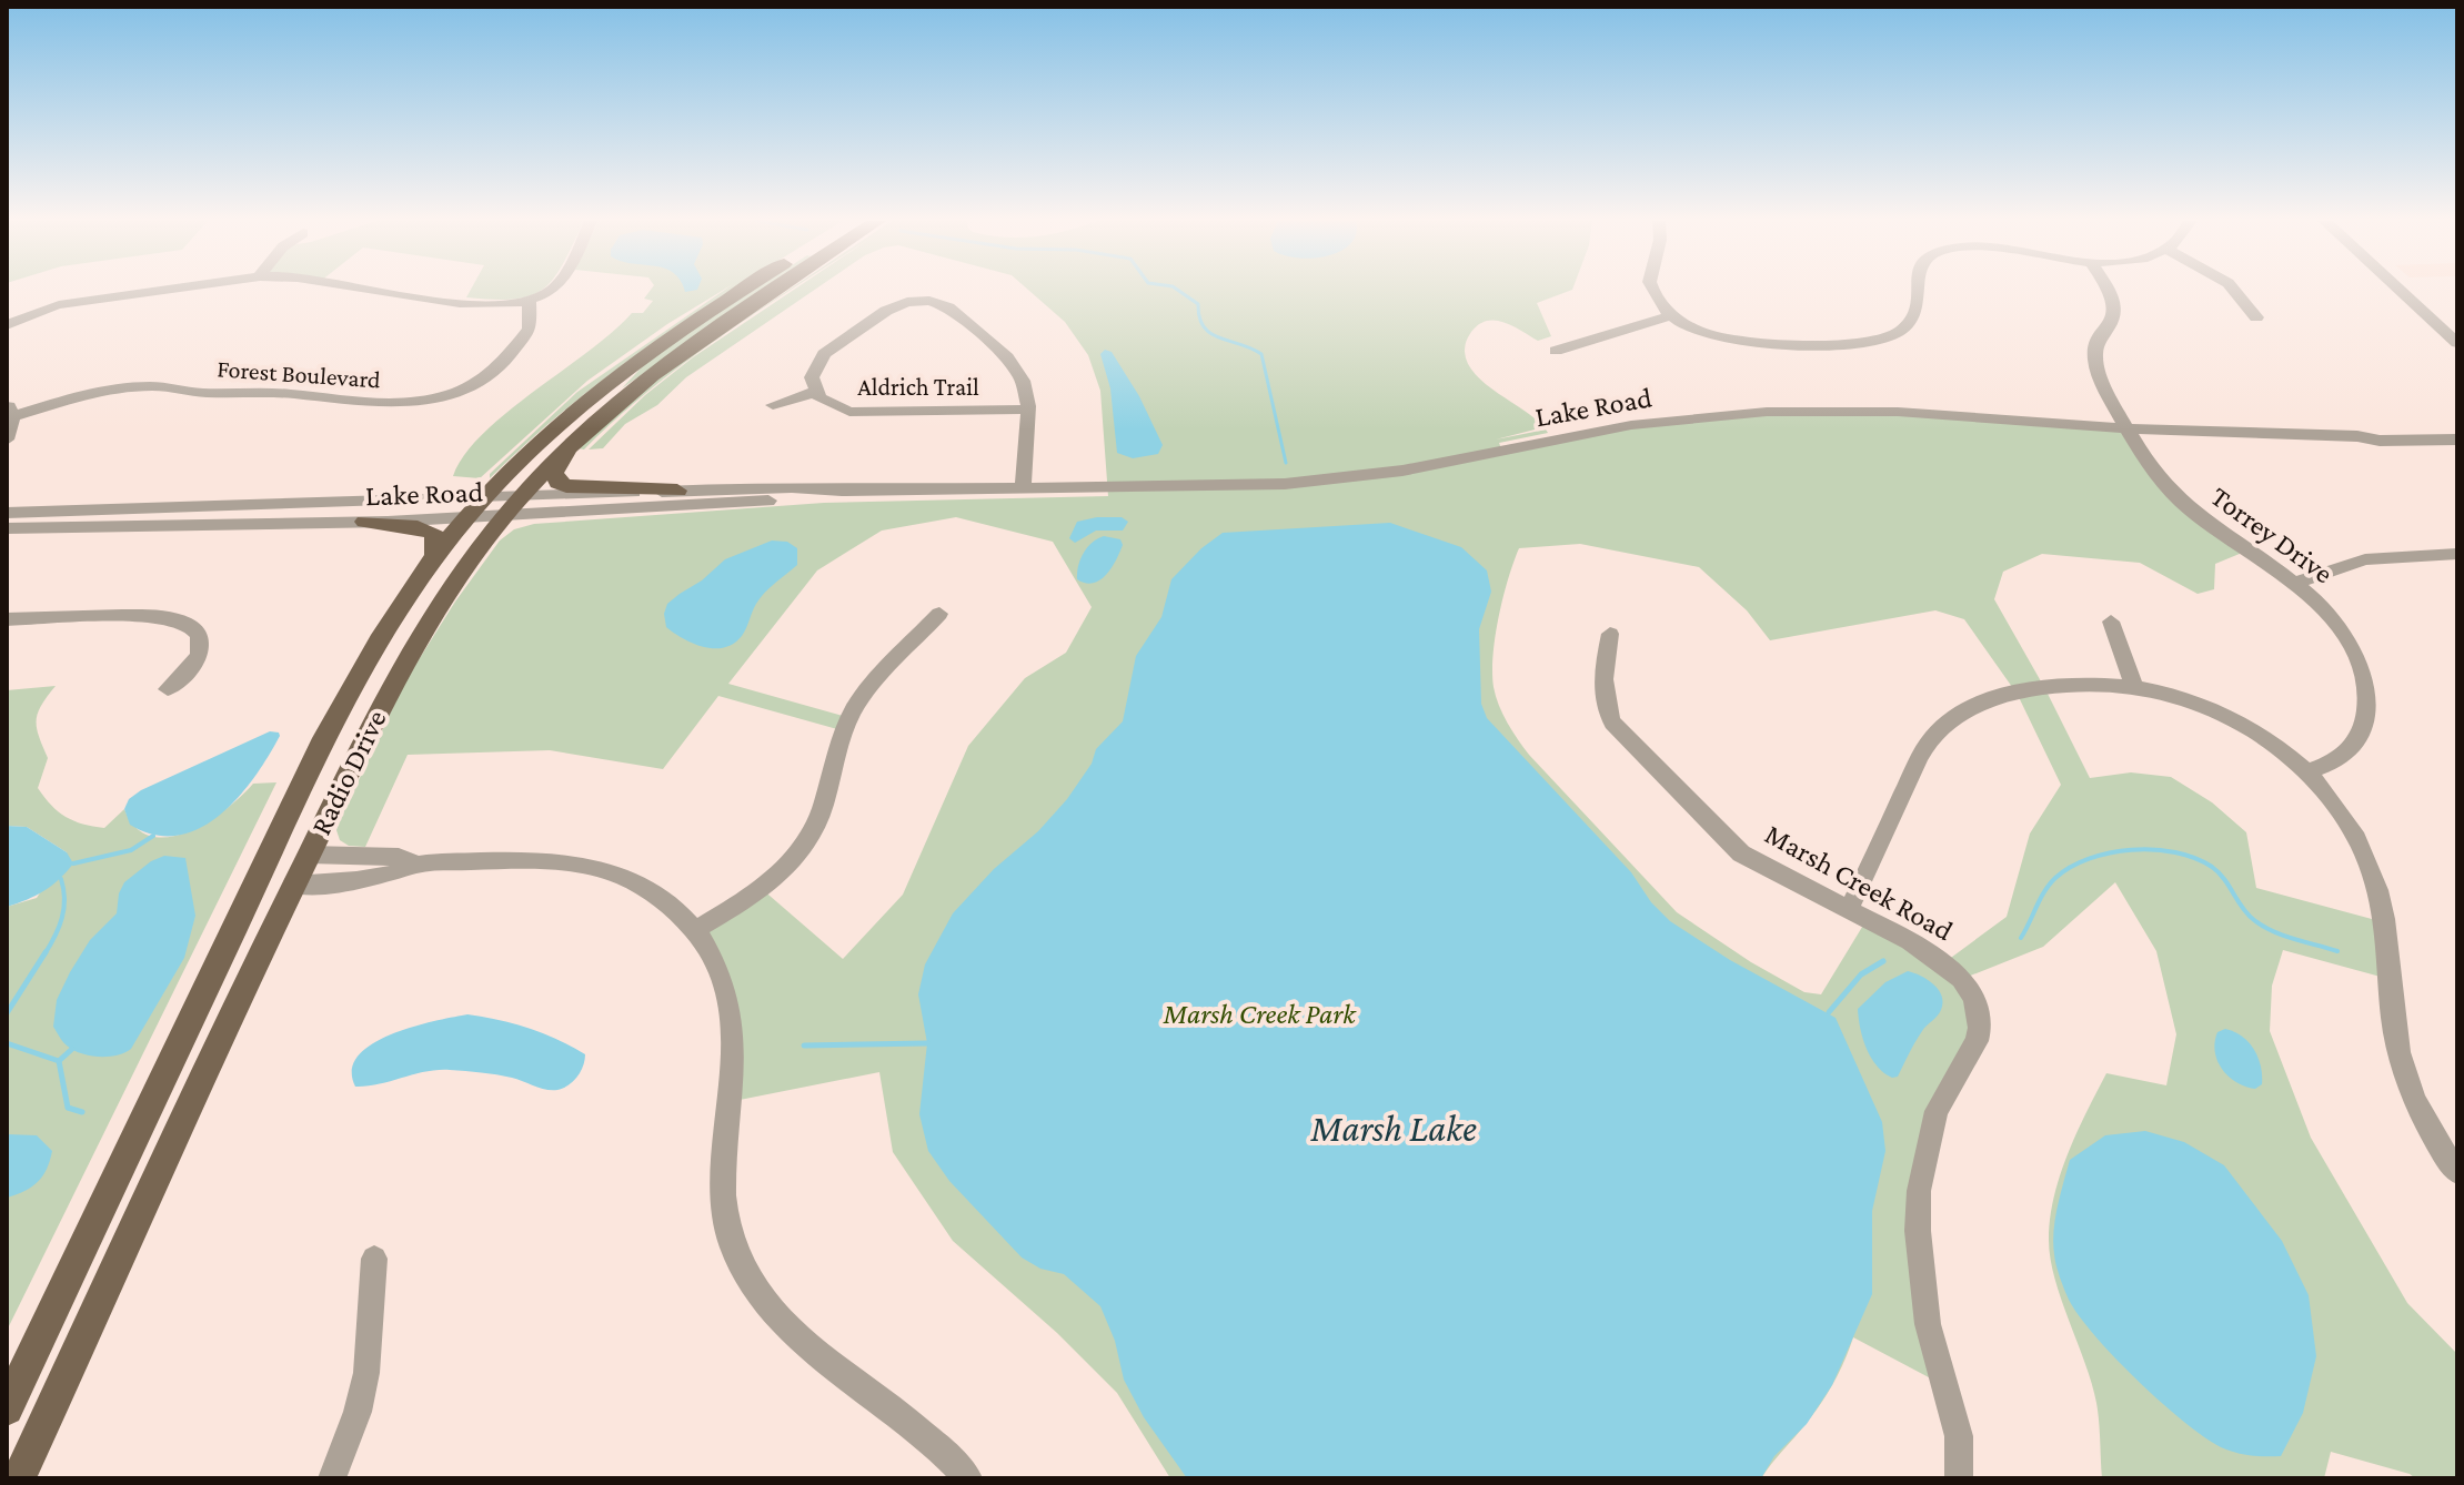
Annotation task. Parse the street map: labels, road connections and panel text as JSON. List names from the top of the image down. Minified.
{"streets":{"main road":["Radio Drive"],"street":["Forest Boulevard","Aldrich Trail","Lake Road","Torrey Drive","Marsh Creek Road"]},"crossings":[["Aldrich Trail","Lake Road"],["Lake Road","Torrey Drive"],["Lake Road","Radio Drive"]],"water":["Marsh Lake"],"parks":["Marsh Creek Park"]}
